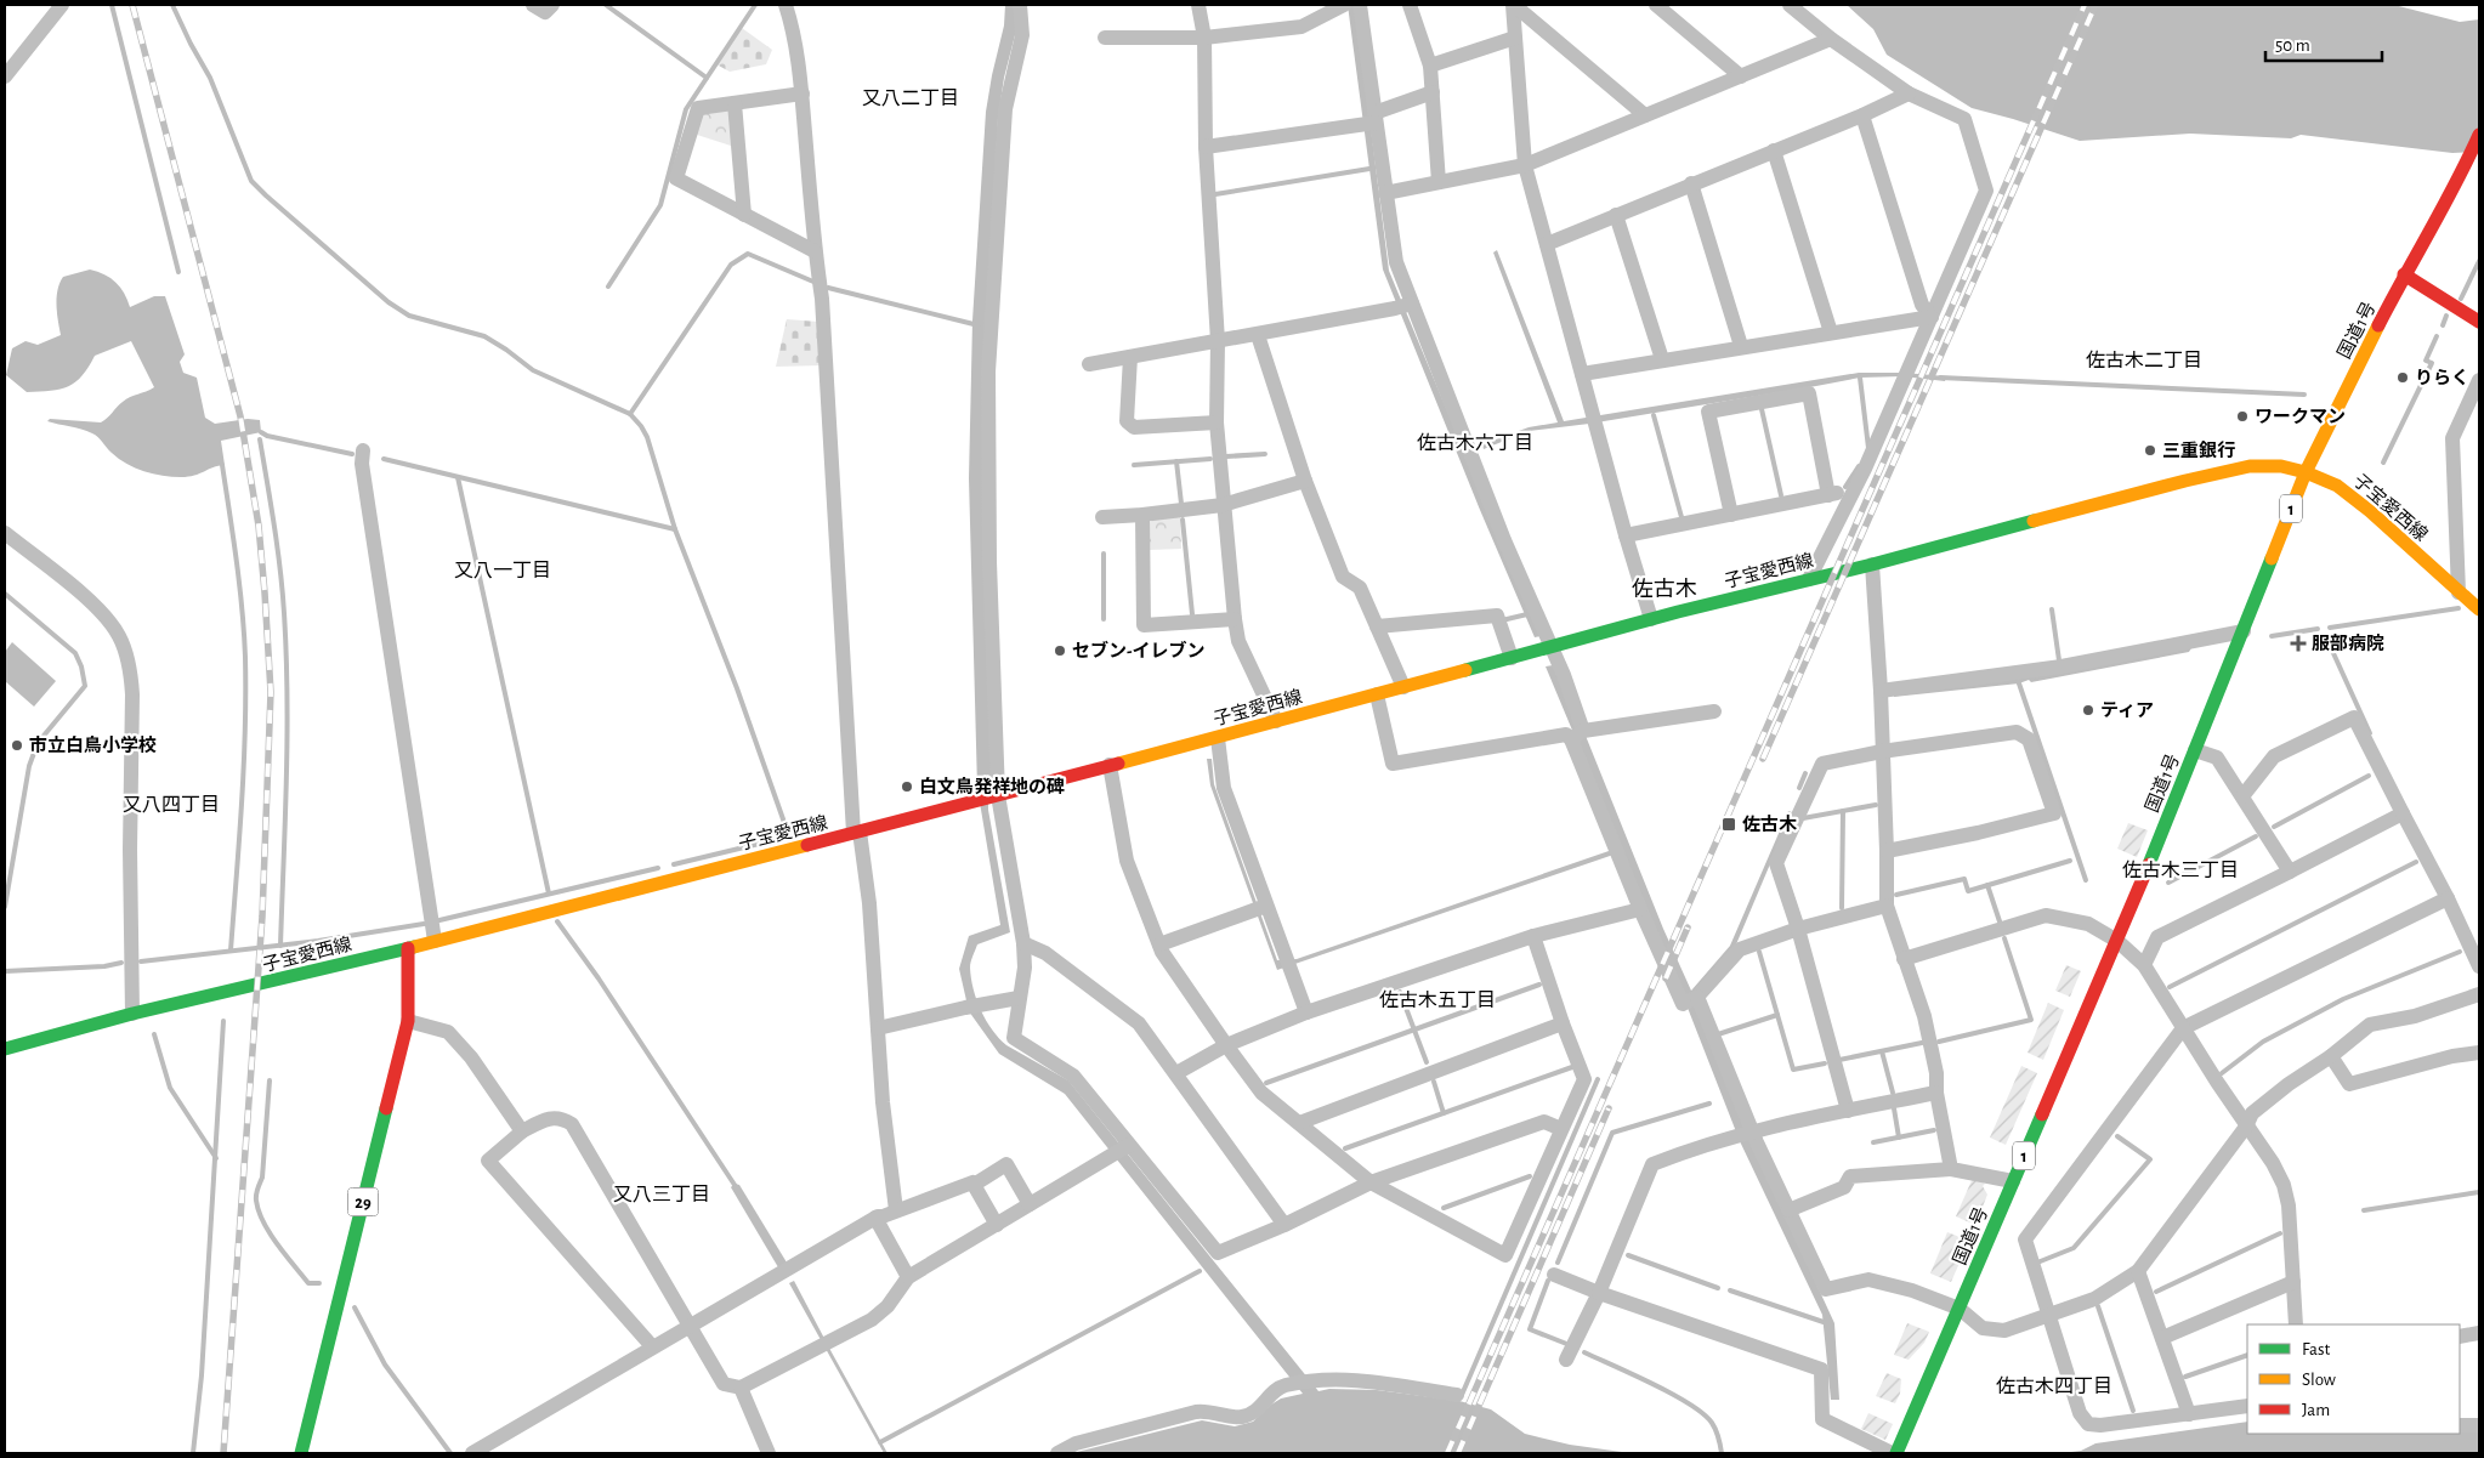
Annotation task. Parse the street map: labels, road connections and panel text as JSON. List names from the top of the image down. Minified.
{"streets":{"main road":["国道1号","子宝愛西線","1","29"]},"crossings":[["国道1号","子宝愛西線"],["子宝愛西線","29"]],"districts":["又八二丁目","佐古木二丁目","佐古木六丁目","又八一丁目","佐古木","又八四丁目","佐古木三丁目","佐古木五丁目","又八三丁目","佐古木四丁目"],"places":{"other":["りらく","ワークマン","三重銀行","セブン-イレブン","ティア","市立白鳥小学校","白文鳥発祥地の碑"],"health":["服部病院"],"transit":["佐古木"]},"legend":["Fast","Slow","Jam"],"scale_bar":"50 m"}
